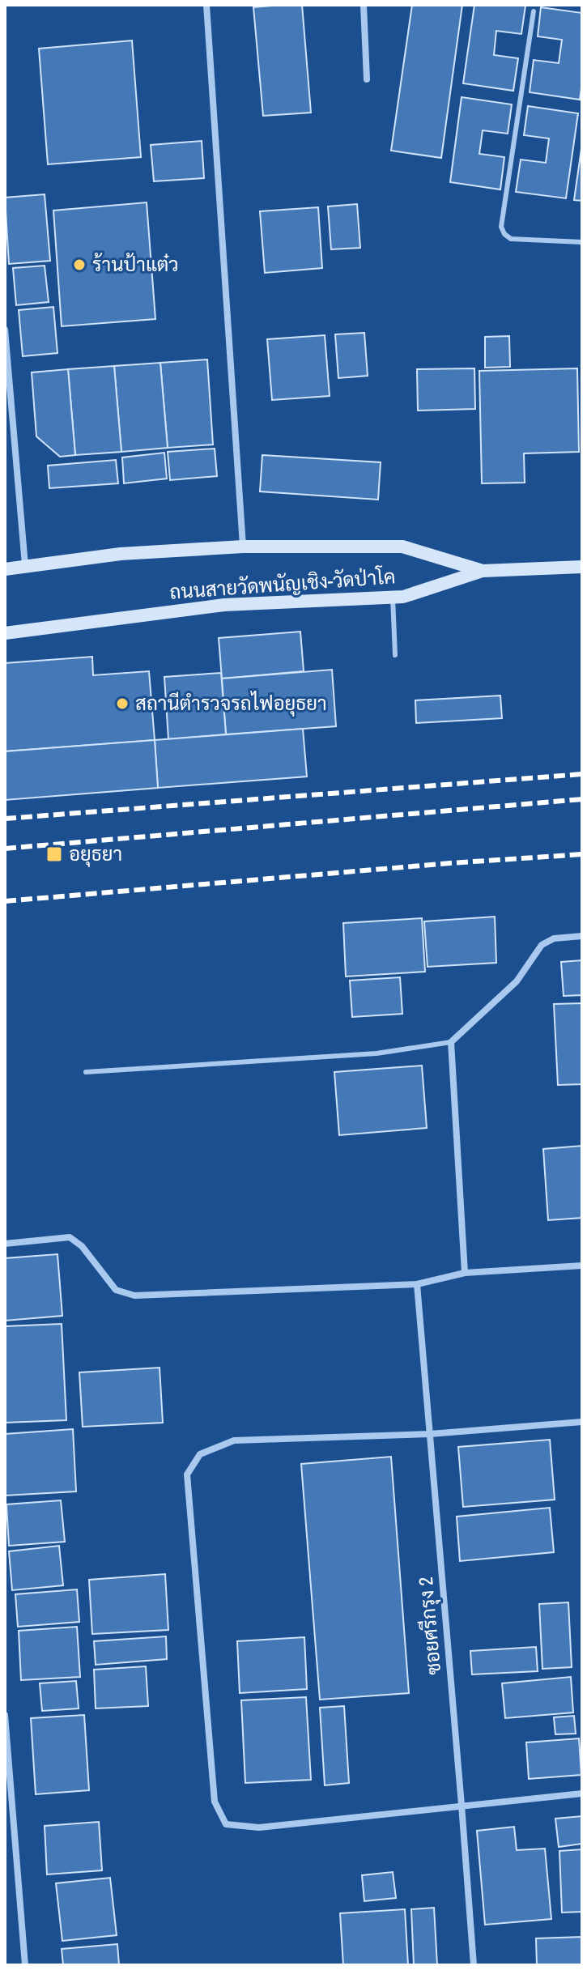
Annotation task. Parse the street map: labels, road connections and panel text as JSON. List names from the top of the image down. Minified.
{"streets":{"main road":["ถนนสายวัดพนัญเชิง-วัดป่าโค"],"street":["ซอยศรีกรุง 2"]},"places":{"other":["ร้านป้าแต๋ว","สถานีตำรวจรถไฟอยุธยา"],"transit":["อยุธยา"]}}
